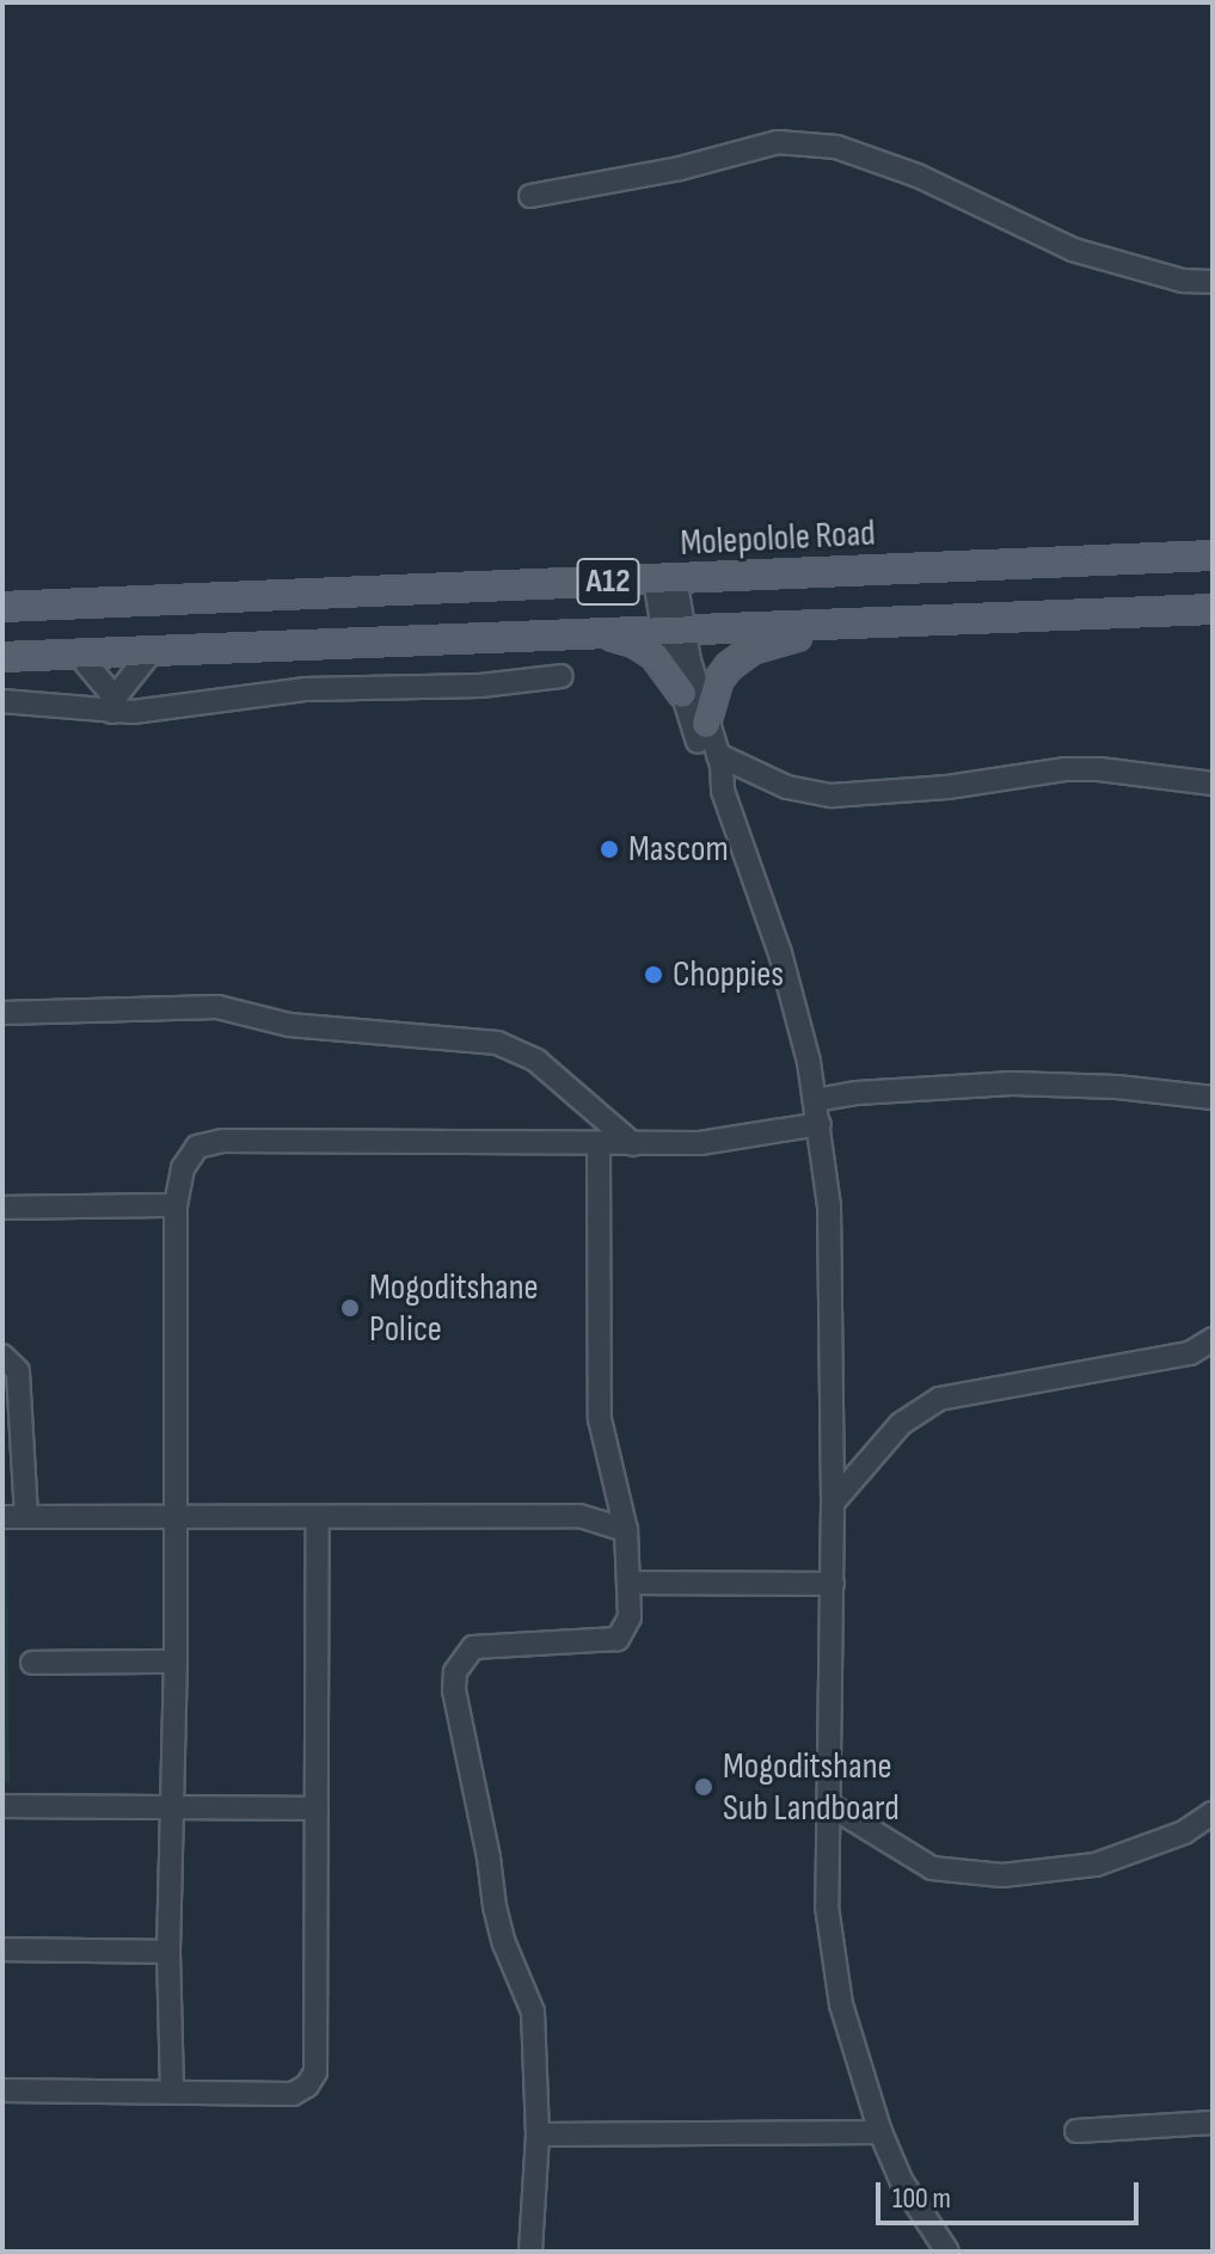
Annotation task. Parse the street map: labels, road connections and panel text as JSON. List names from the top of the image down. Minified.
{"streets":{"main road":["Molepolole Road","A12"]},"places":["Mascom","Choppies","Mogoditshane Police","Mogoditshane Sub Landboard"],"scale_bar":"100 m"}
